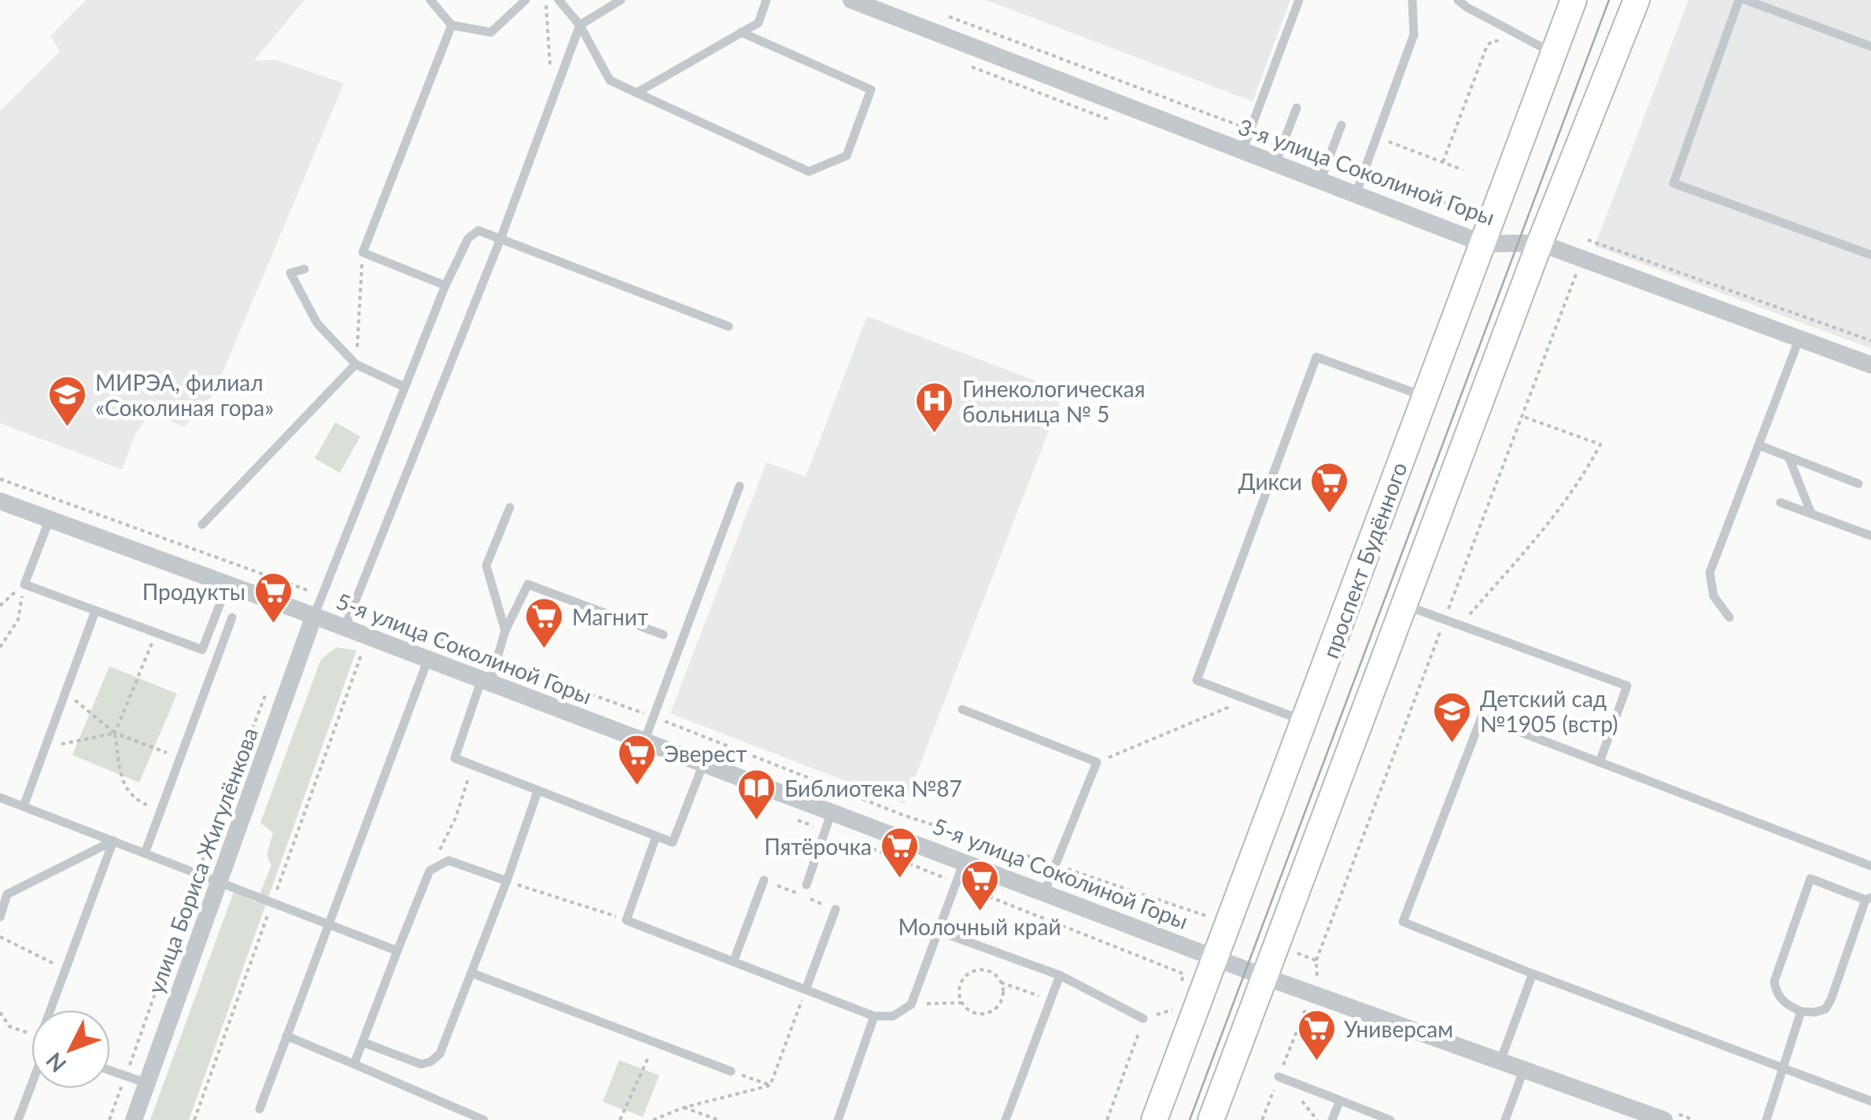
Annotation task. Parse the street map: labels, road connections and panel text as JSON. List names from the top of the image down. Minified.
{"streets":{"main road":["проспект Будённого"],"street":["3-я улица Соколиной Горы","5-я улица Соколиной Горы","улица Бориса Жигулёнкова"]},"crossings":[["3-я улица Соколиной Горы","проспект Будённого"],["проспект Будённого","5-я улица Соколиной Горы"],["5-я улица Соколиной Горы","улица Бориса Жигулёнкова"]],"places":{"school or university":["МИРЭА, филиал «Соколиная гора»","Детский сад №1905 (встр)"],"hospital":["Гинекологическая больница № 5"],"supermarket":["Дикси","Продукты","Магнит","Эверест","Пятёрочка","Молочный край","Универсам"],"library":["Библиотека №87"]},"north":"bottom left"}
